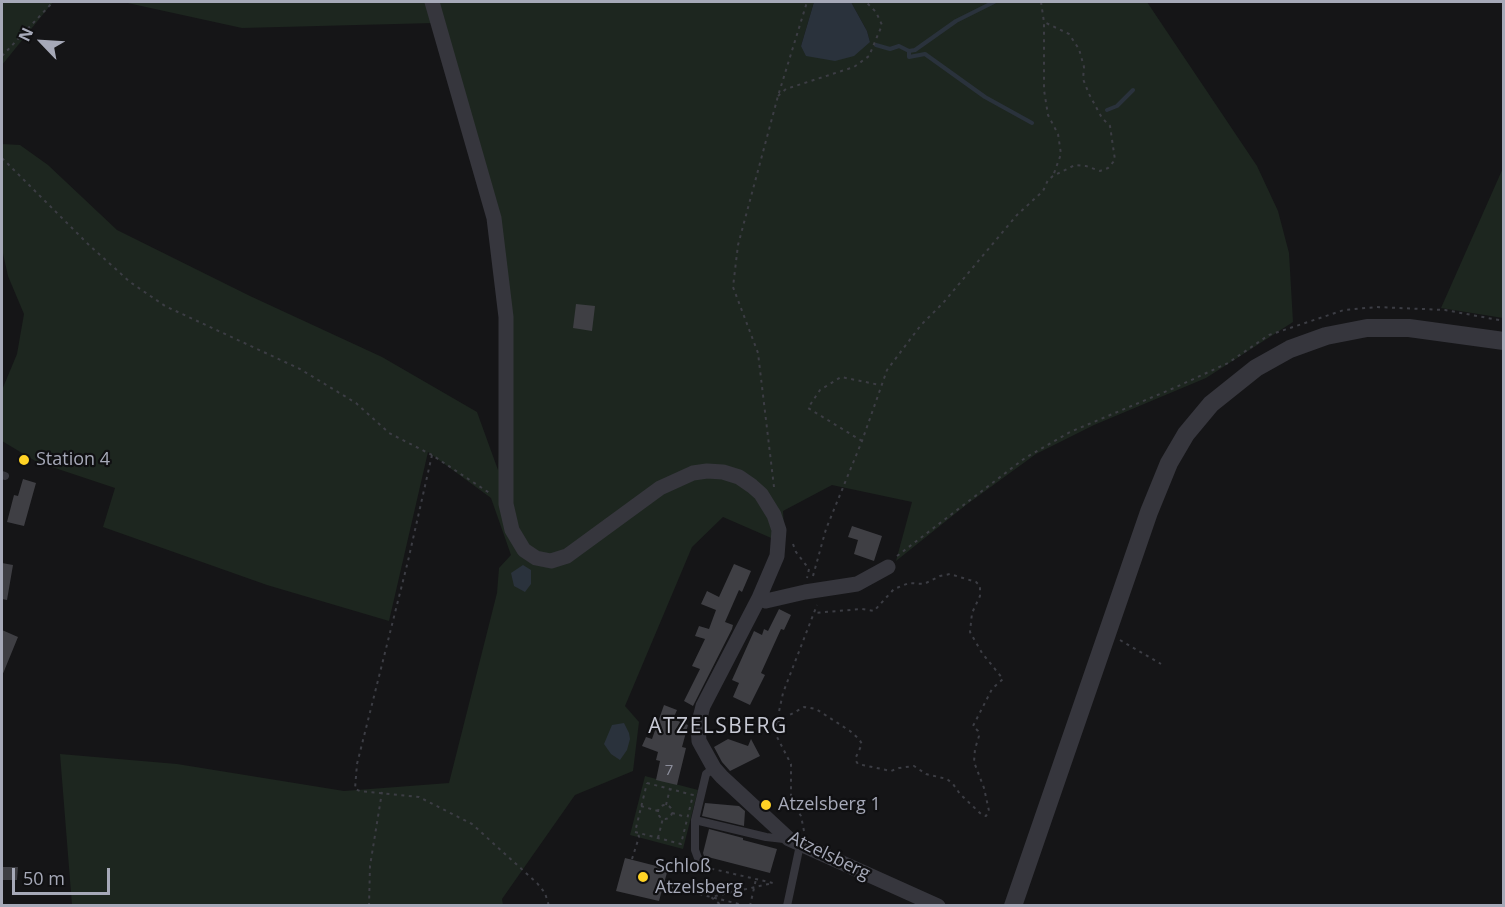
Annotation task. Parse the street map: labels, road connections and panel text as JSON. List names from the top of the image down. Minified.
{"streets":{"street":["Atzelsberg"]},"districts":["ATZELSBERG"],"places":["Station 4","Atzelsberg 1","Schloß Atzelsberg"],"house_numbers":["7"],"scale_bar":"50 m","north":"top left"}
